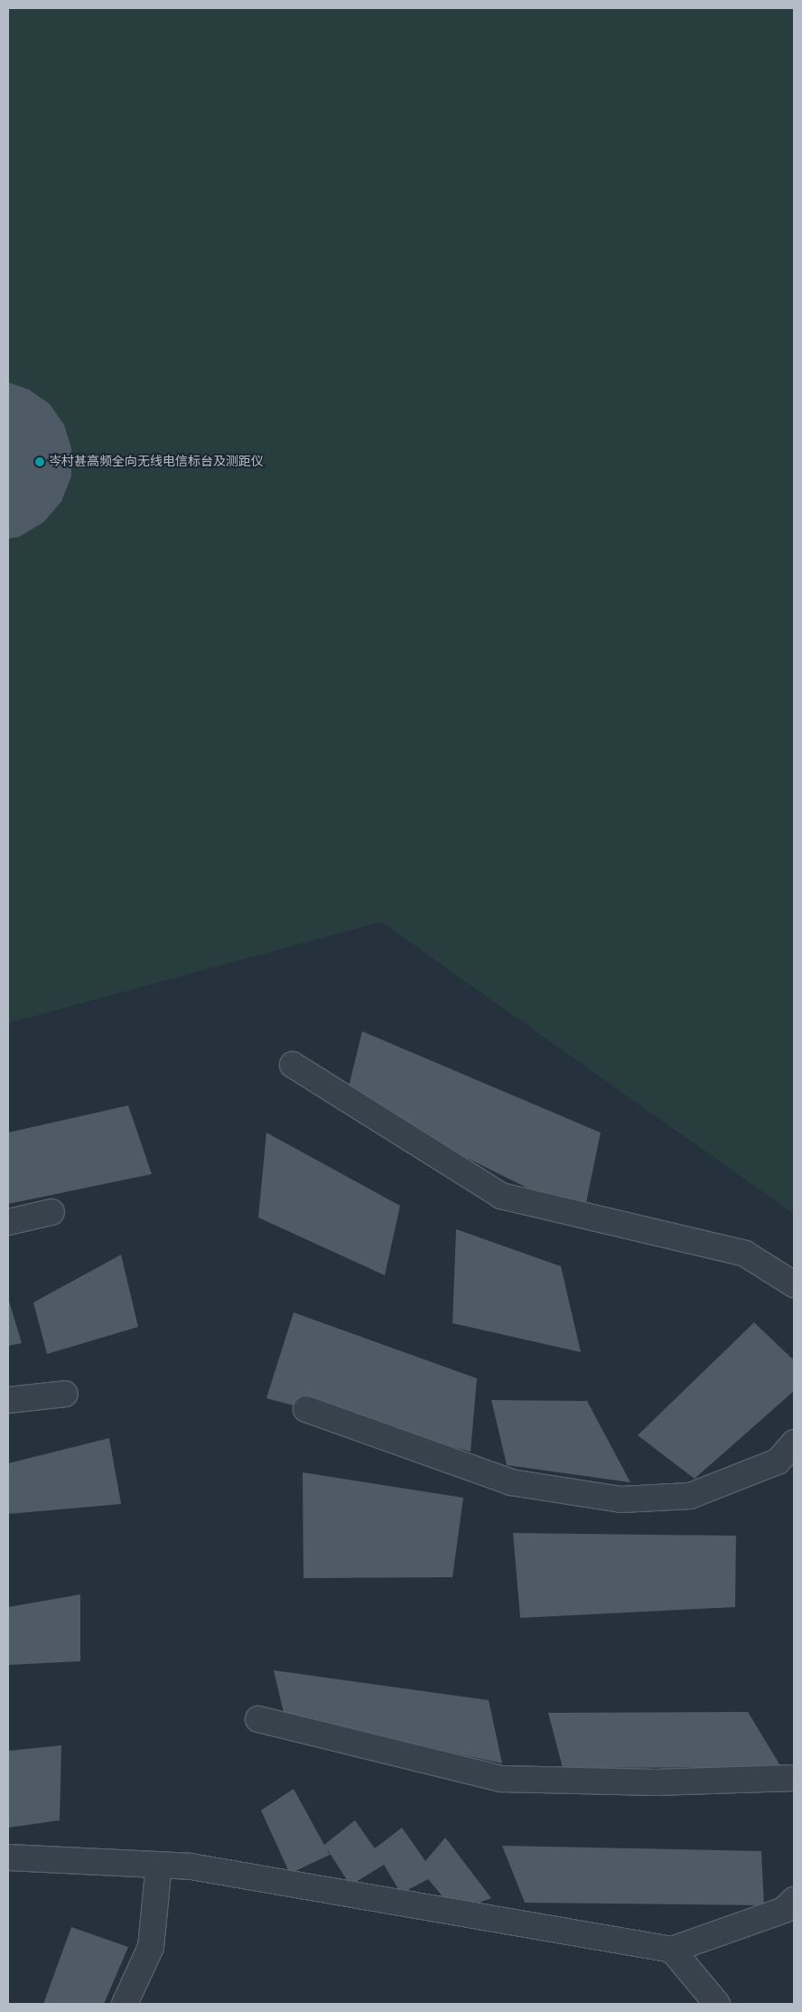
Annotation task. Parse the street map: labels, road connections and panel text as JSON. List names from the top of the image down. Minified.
{"places":["岑村甚高频全向无线电信标台及测距仪"]}
